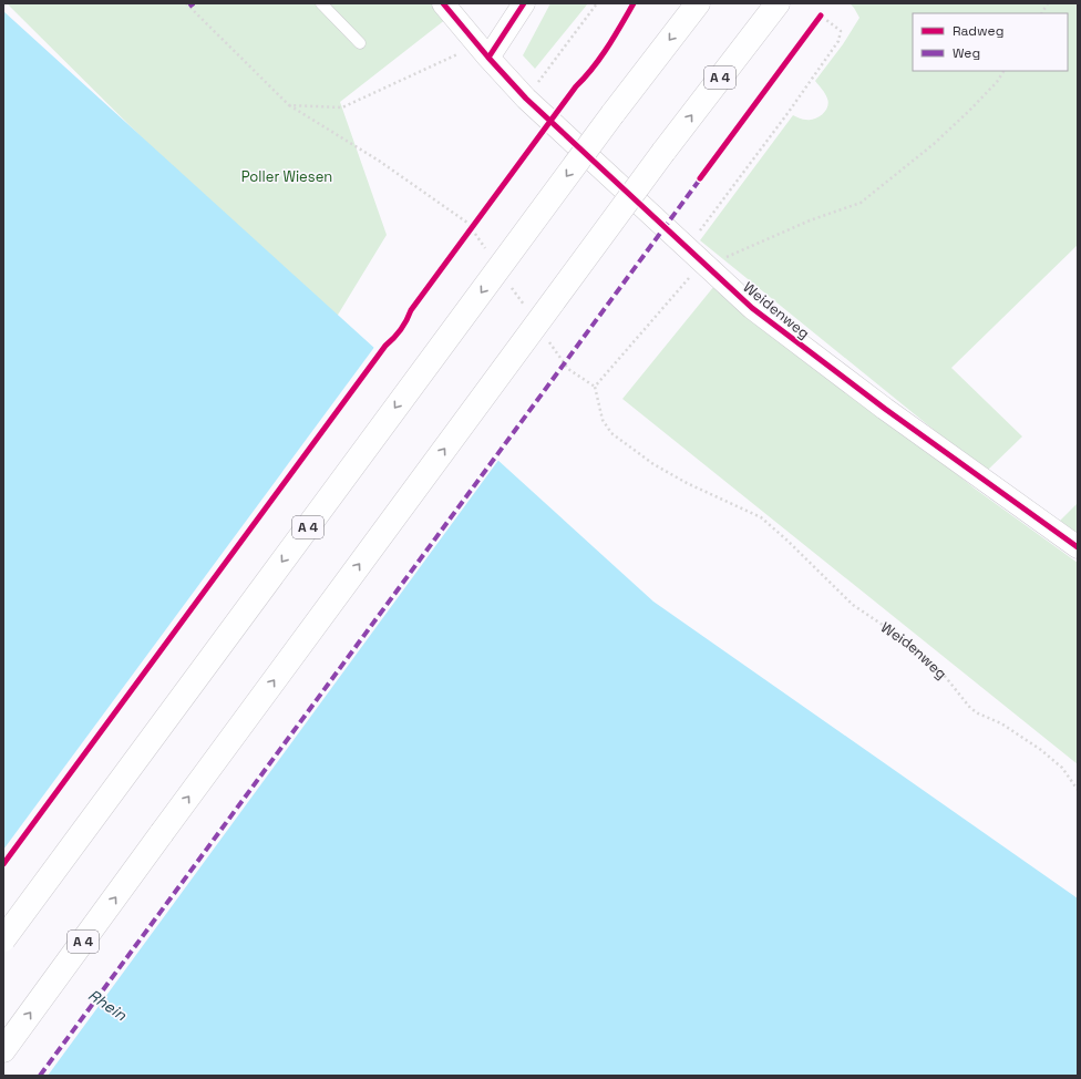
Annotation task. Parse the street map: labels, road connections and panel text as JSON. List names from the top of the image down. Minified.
{"streets":{"highway":["A 4"],"street":["Weidenweg"]},"water":["Rhein"],"parks":["Poller Wiesen"],"legend":["Radweg","Weg"]}
